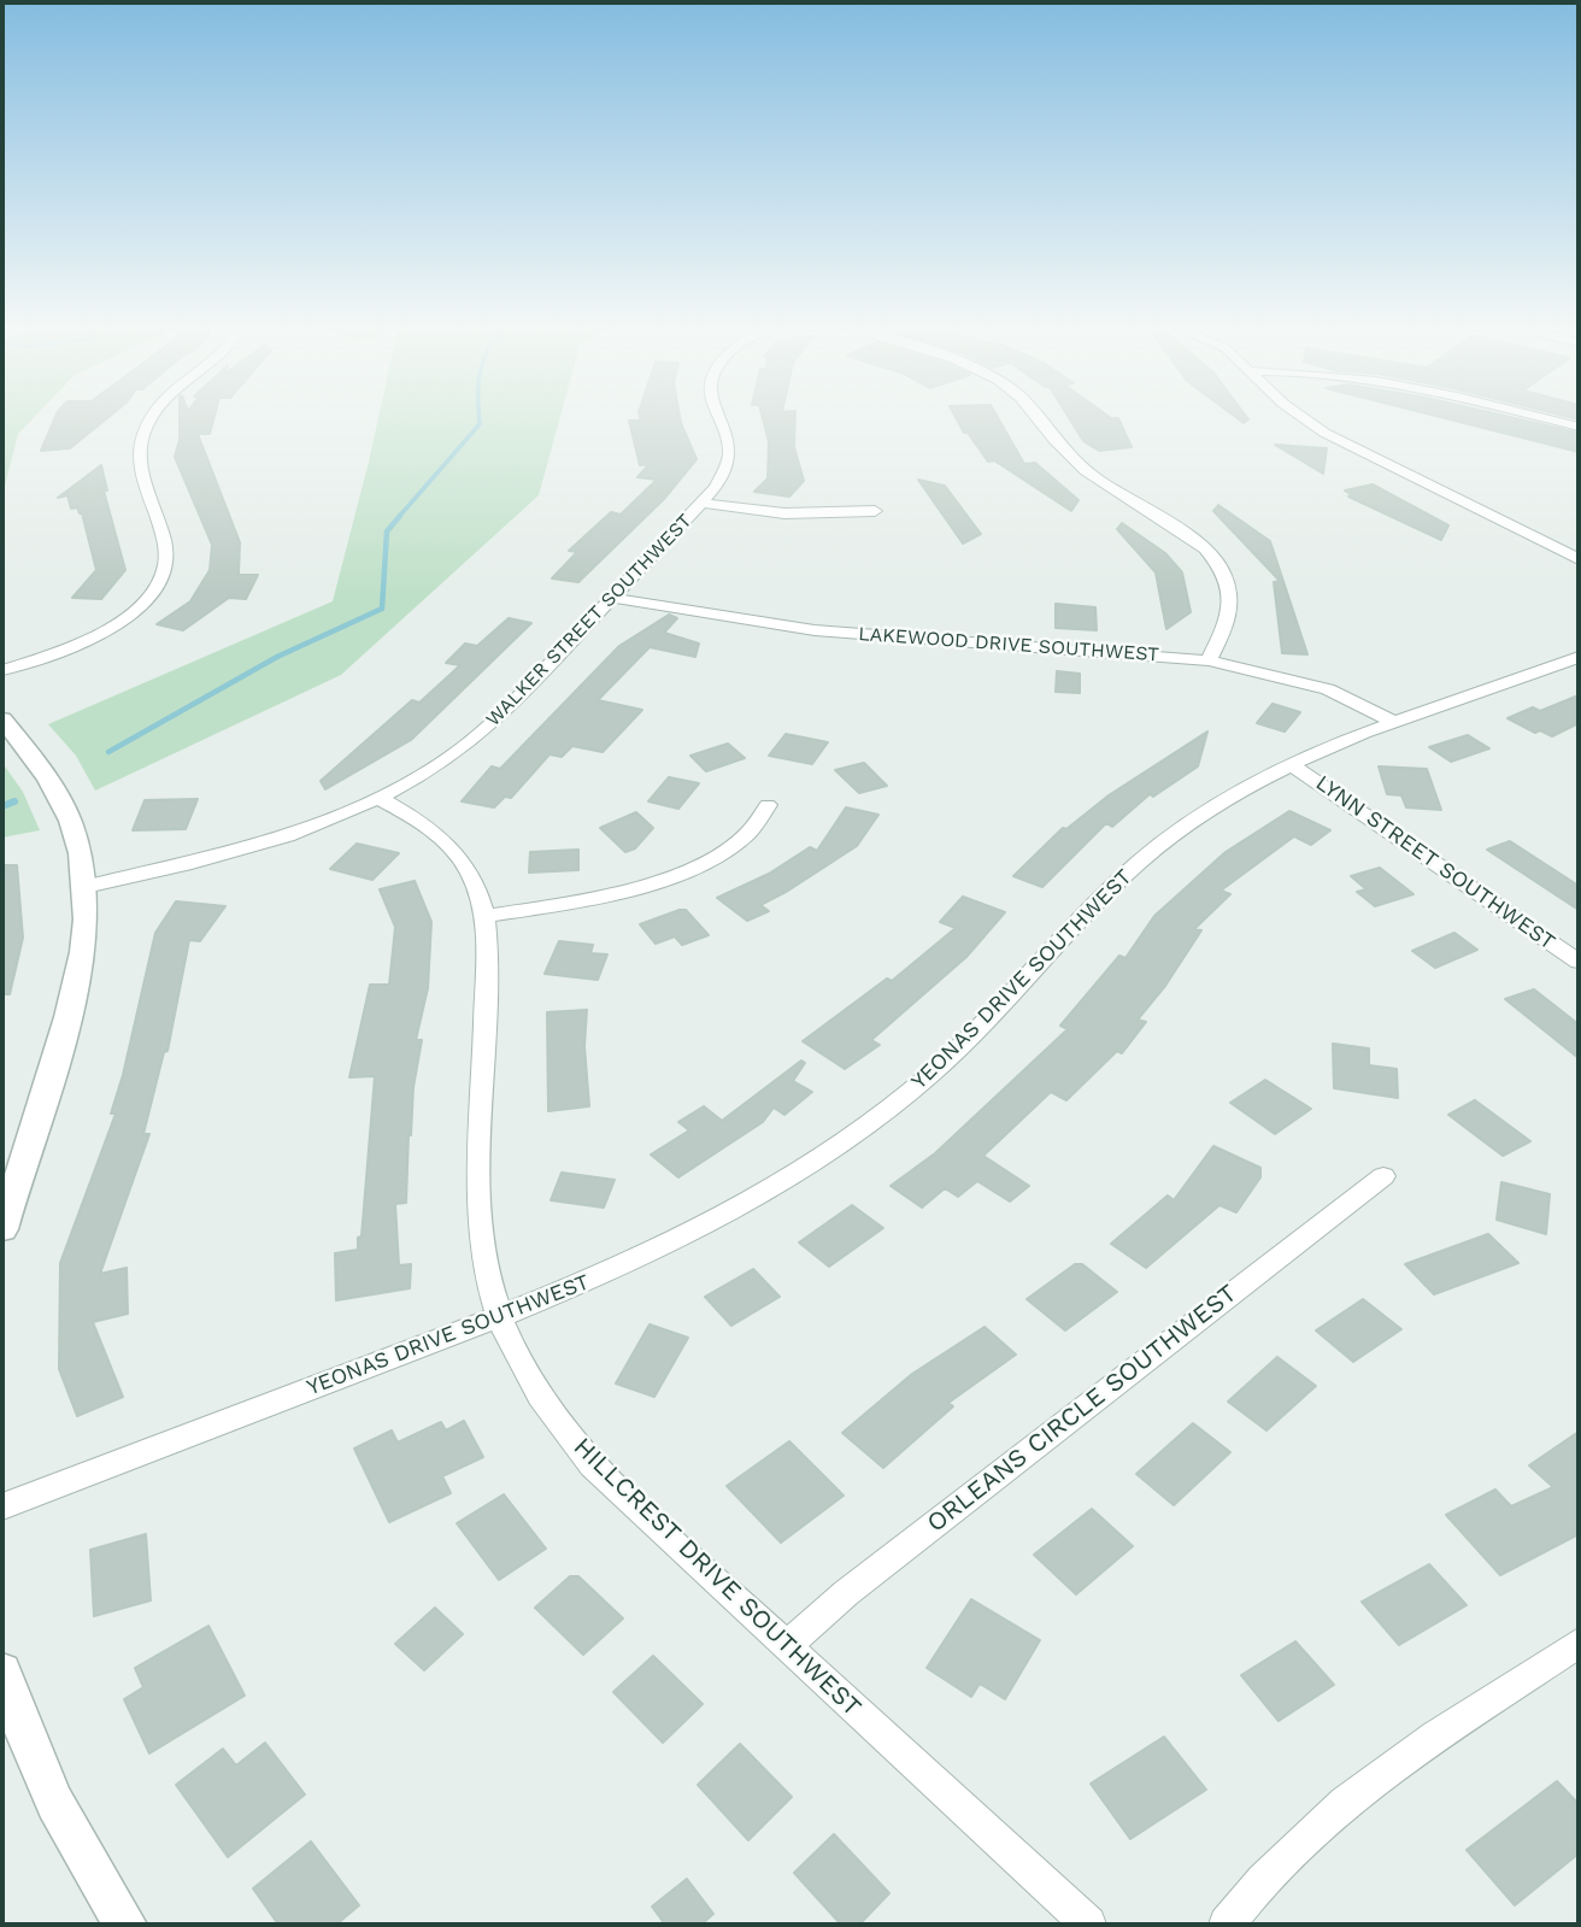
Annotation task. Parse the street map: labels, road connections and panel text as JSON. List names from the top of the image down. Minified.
{"streets":{"street":["WALKER STREET SOUTHWEST","LAKEWOOD DRIVE SOUTHWEST","LYNN STREET SOUTHWEST","YEONAS DRIVE SOUTHWEST","ORLEANS CIRCLE SOUTHWEST","HILLCREST DRIVE SOUTHWEST"]},"crossings":[["WALKER STREET SOUTHWEST","LAKEWOOD DRIVE SOUTHWEST"],["WALKER STREET SOUTHWEST","HILLCREST DRIVE SOUTHWEST"],["LAKEWOOD DRIVE SOUTHWEST","YEONAS DRIVE SOUTHWEST"],["LYNN STREET SOUTHWEST","YEONAS DRIVE SOUTHWEST"],["YEONAS DRIVE SOUTHWEST","HILLCREST DRIVE SOUTHWEST"],["ORLEANS CIRCLE SOUTHWEST","HILLCREST DRIVE SOUTHWEST"]]}
